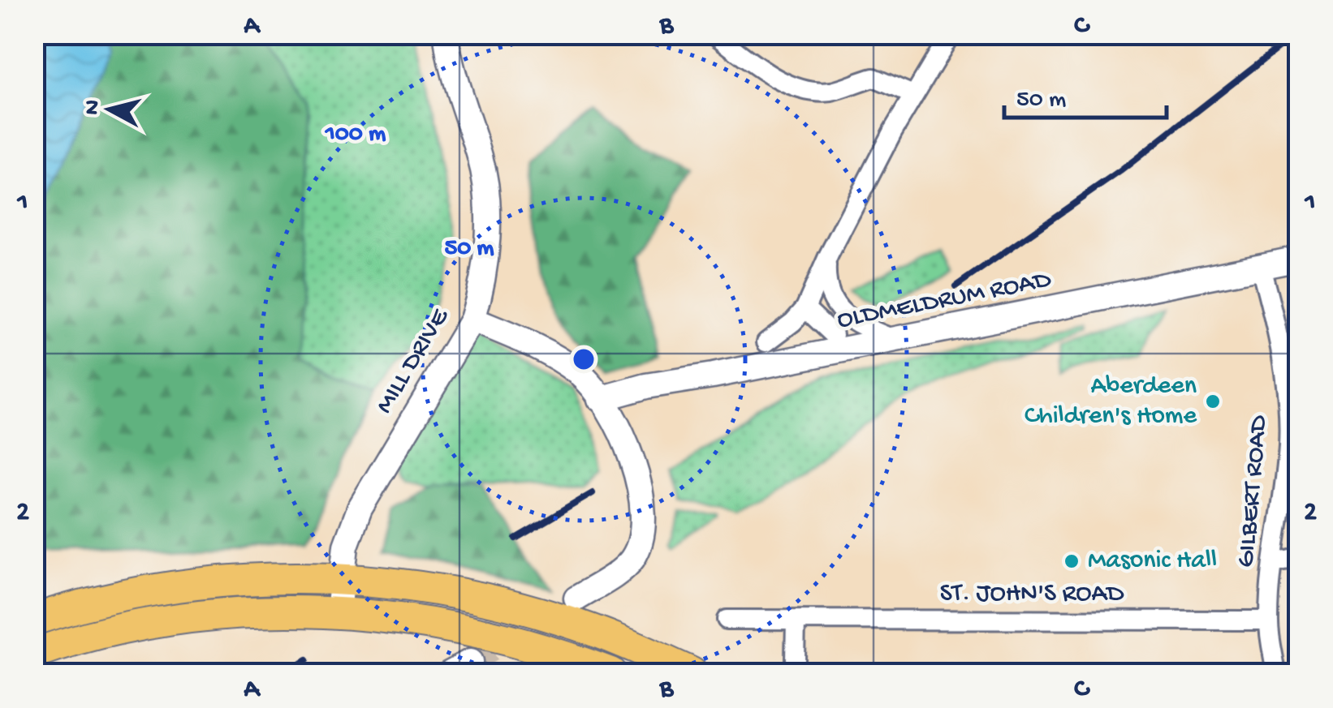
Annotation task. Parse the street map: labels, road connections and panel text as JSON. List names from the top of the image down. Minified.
{"streets":{"street":["OLDMELDRUM ROAD","MILL DRIVE","GILBERT ROAD","ST. JOHN'S ROAD"]},"crossings":[["OLDMELDRUM ROAD","GILBERT ROAD"],["GILBERT ROAD","ST. JOHN'S ROAD"]],"places":["Aberdeen Children's Home","Masonic Hall"],"scale_bar":"50 m","north":"left","grid":{"columns":["A","B","C"],"rows":["1","2"]},"rings":["100 m","50 m"]}
